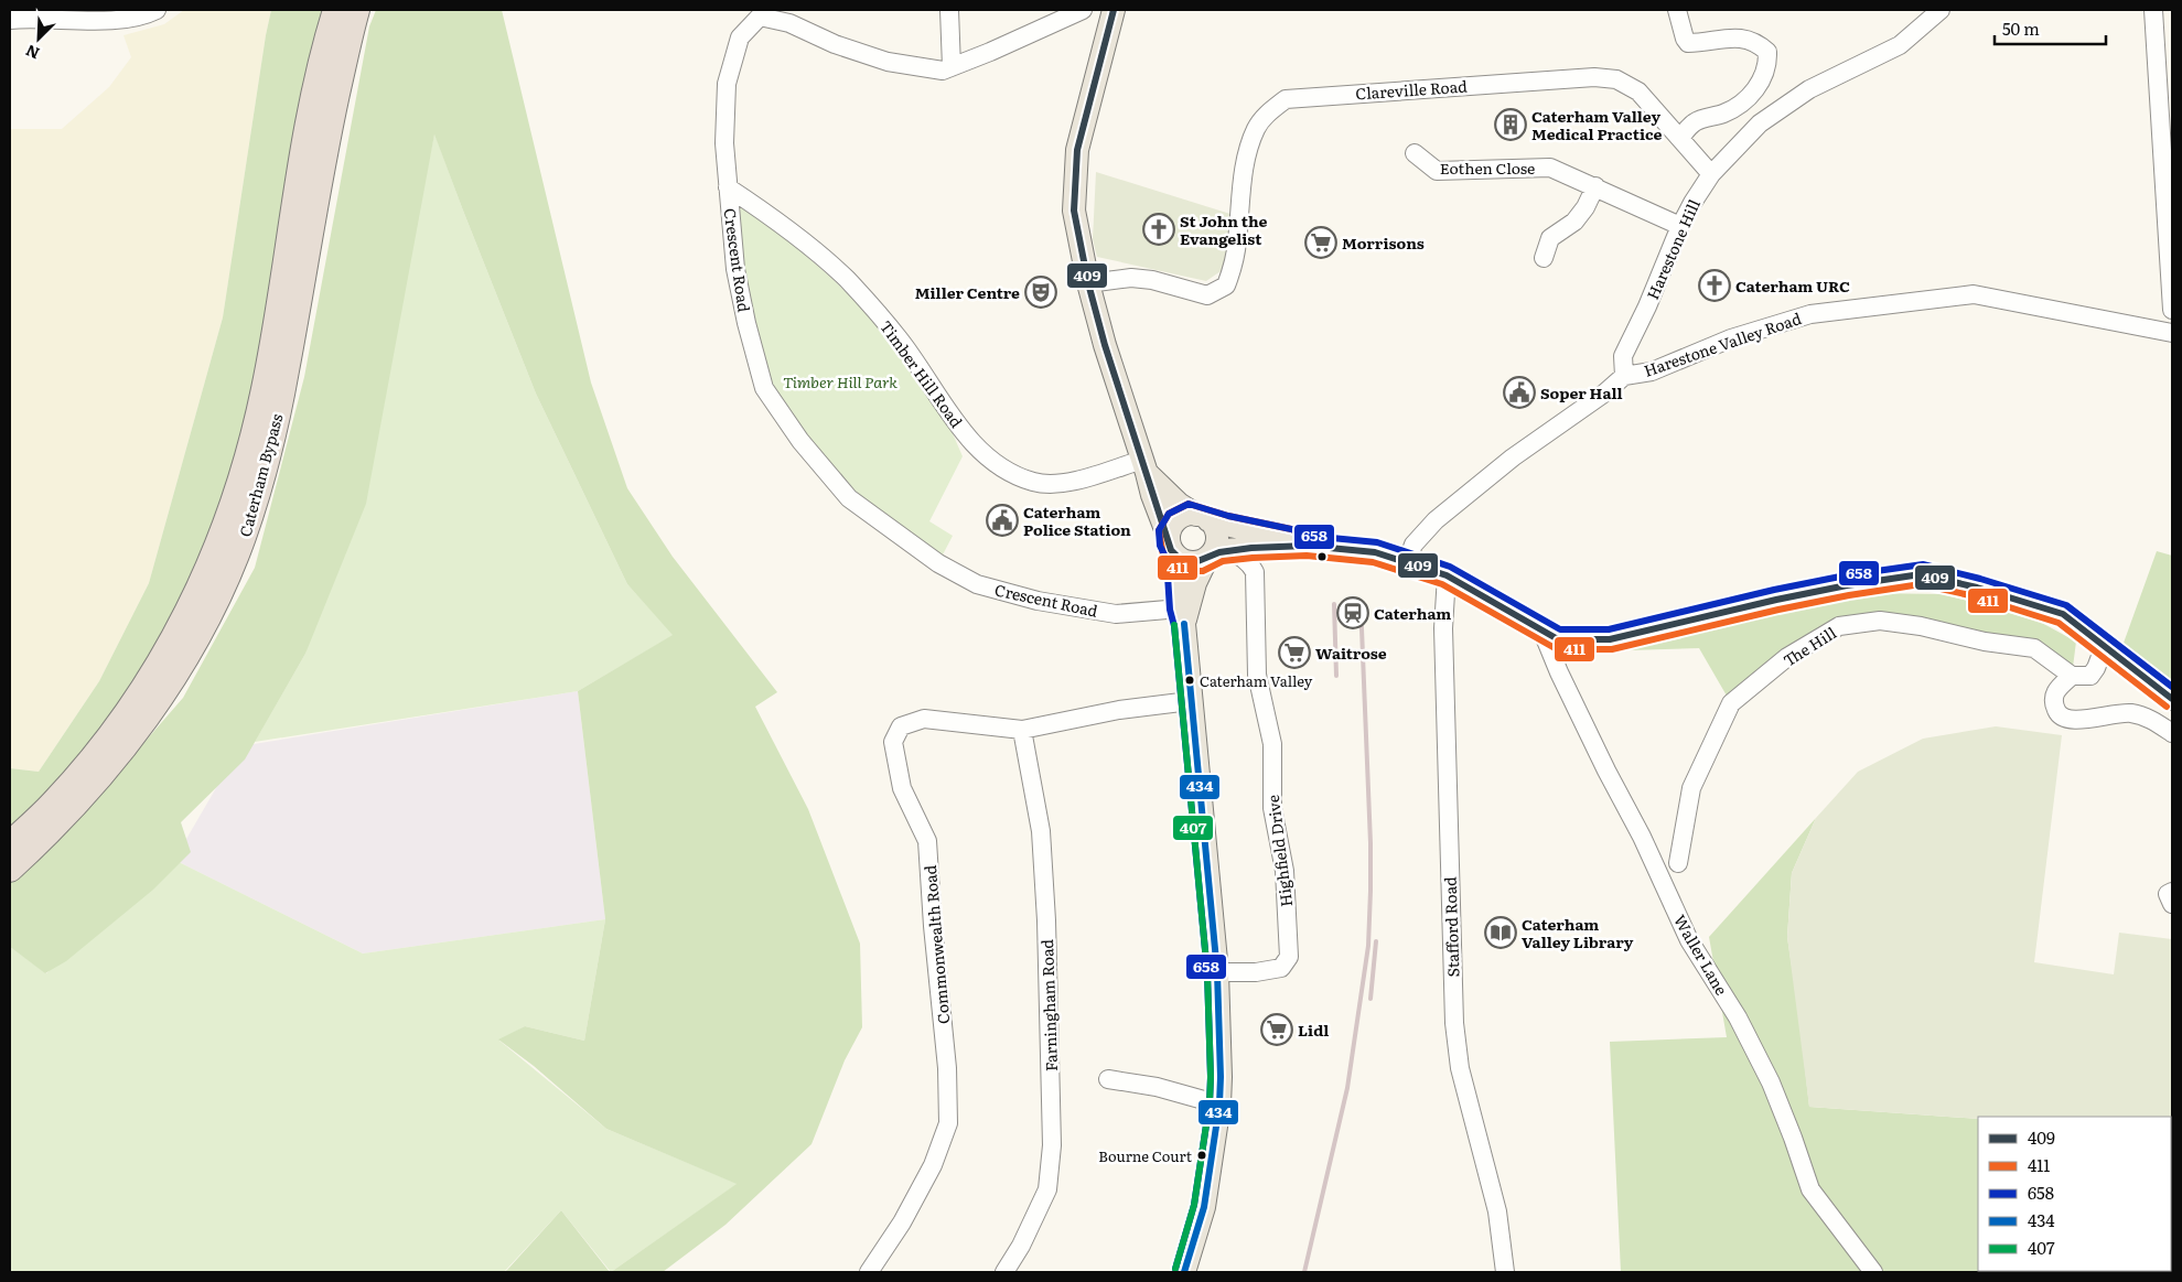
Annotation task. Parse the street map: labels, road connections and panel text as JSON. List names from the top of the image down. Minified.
{"streets":{"highway":["Caterham Bypass"],"street":["Clareville Road","Eothen Close","Harestone Hill","Crescent Road","Harestone Valley Road","Timber Hill Road","The Hill","Highfield Drive","Stafford Road","Commonwealth Road","Waller Lane","Farningham Road"]},"crossings":[["Clareville Road","Harestone Hill"],["Eothen Close","Harestone Hill"],["Harestone Hill","Harestone Valley Road"],["Crescent Road","Timber Hill Road"],["Commonwealth Road","Farningham Road"]],"parks":["Timber Hill Park"],"places":{"building":["Caterham Valley Medical Practice"],"church":["St John the Evangelist","Caterham URC"],"supermarket":["Morrisons","Waitrose","Lidl"],"theatre":["Miller Centre"],"public building":["Soper Hall","Caterham Police Station"],"station":["Caterham"],"other":["Caterham Valley","Bourne Court"],"library":["Caterham Valley Library"]},"lines":["transit line 409","transit line 411","transit line 658","transit line 434","transit line 407"],"legend":["409","411","658","434","407"],"scale_bar":"50 m","north":"bottom left"}
